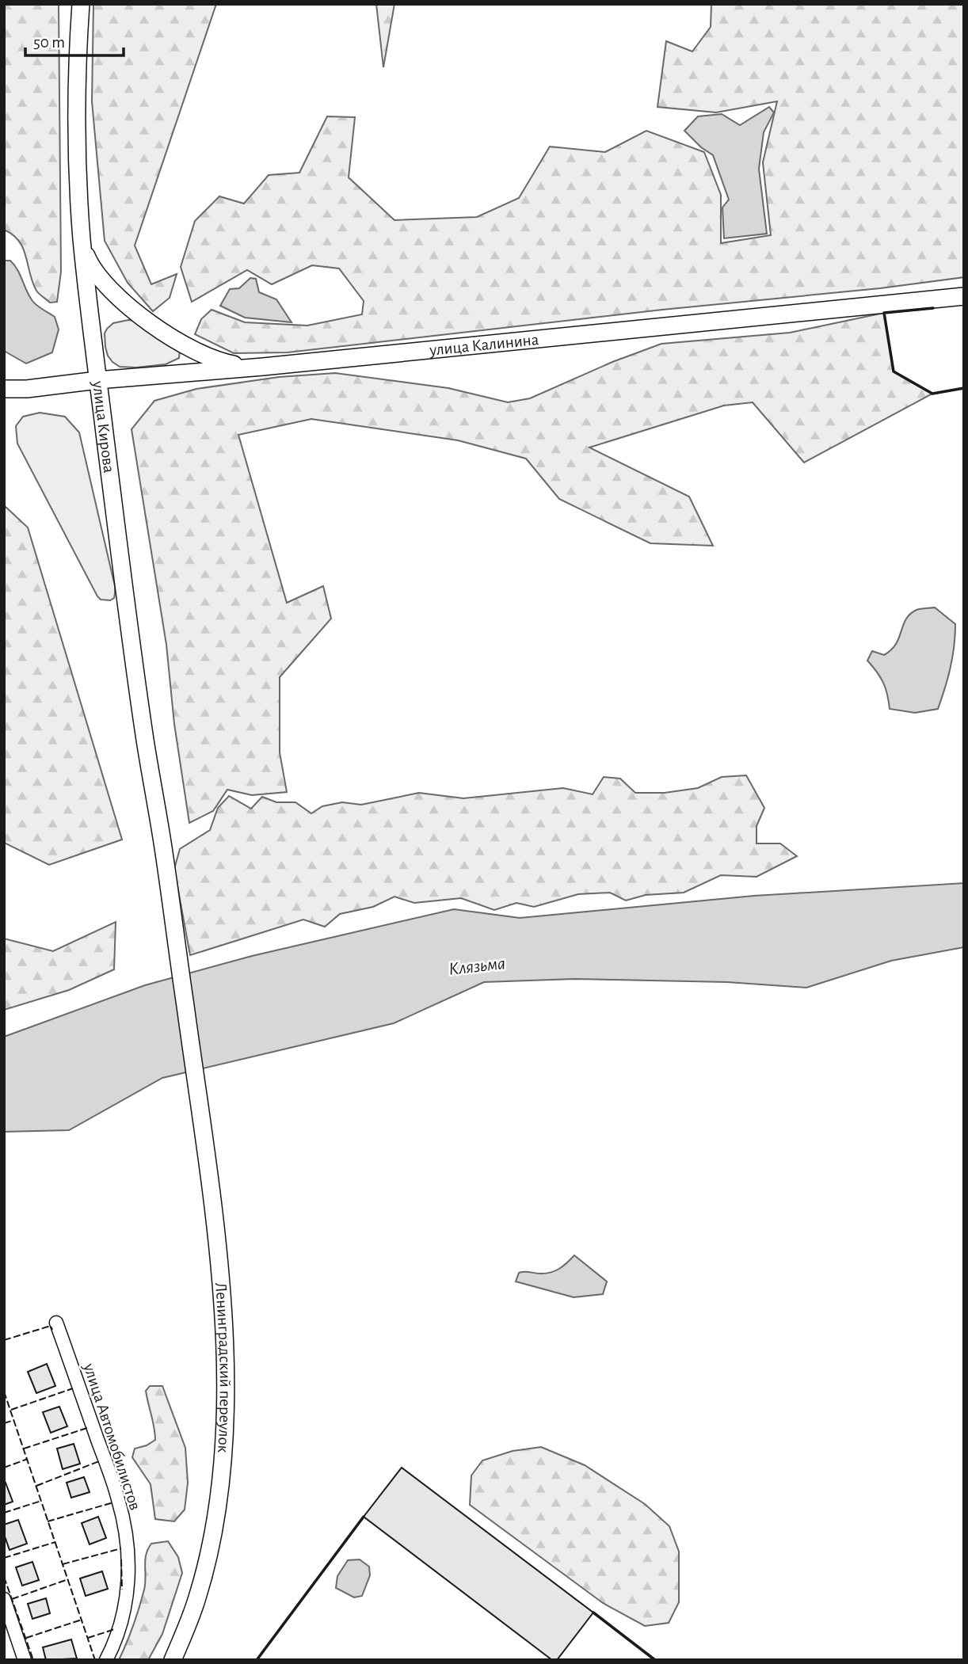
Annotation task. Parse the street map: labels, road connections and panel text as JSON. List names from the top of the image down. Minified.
{"streets":{"main road":["улица Калинина","улица Кирова","Ленинградский переулок"],"street":["улица Автомобилистов"]},"crossings":[["улица Калинина","улица Кирова"],["улица Кирова","Ленинградский переулок"]],"water":["Клязьма"],"scale_bar":"50 m"}
